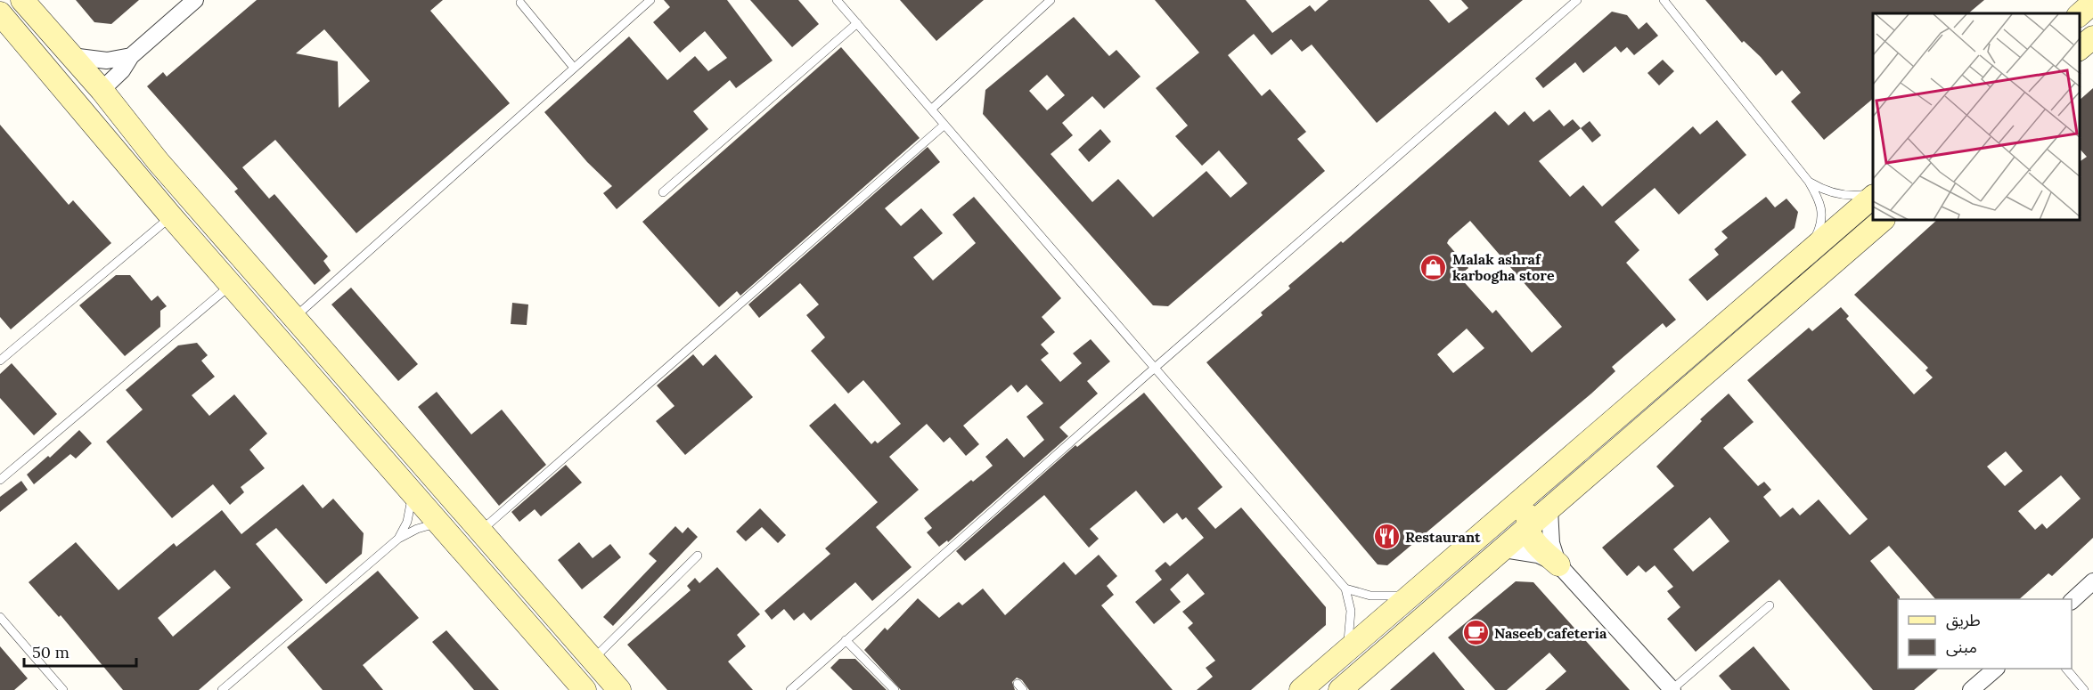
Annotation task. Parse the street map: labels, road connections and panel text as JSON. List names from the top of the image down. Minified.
{"places":{"shop":["Malak ashraf karbogha store"],"restaurant":["Restaurant"],"cafe":["Naseeb cafeteria"]},"legend":["طريق","مبنى"],"scale_bar":"50 m"}
